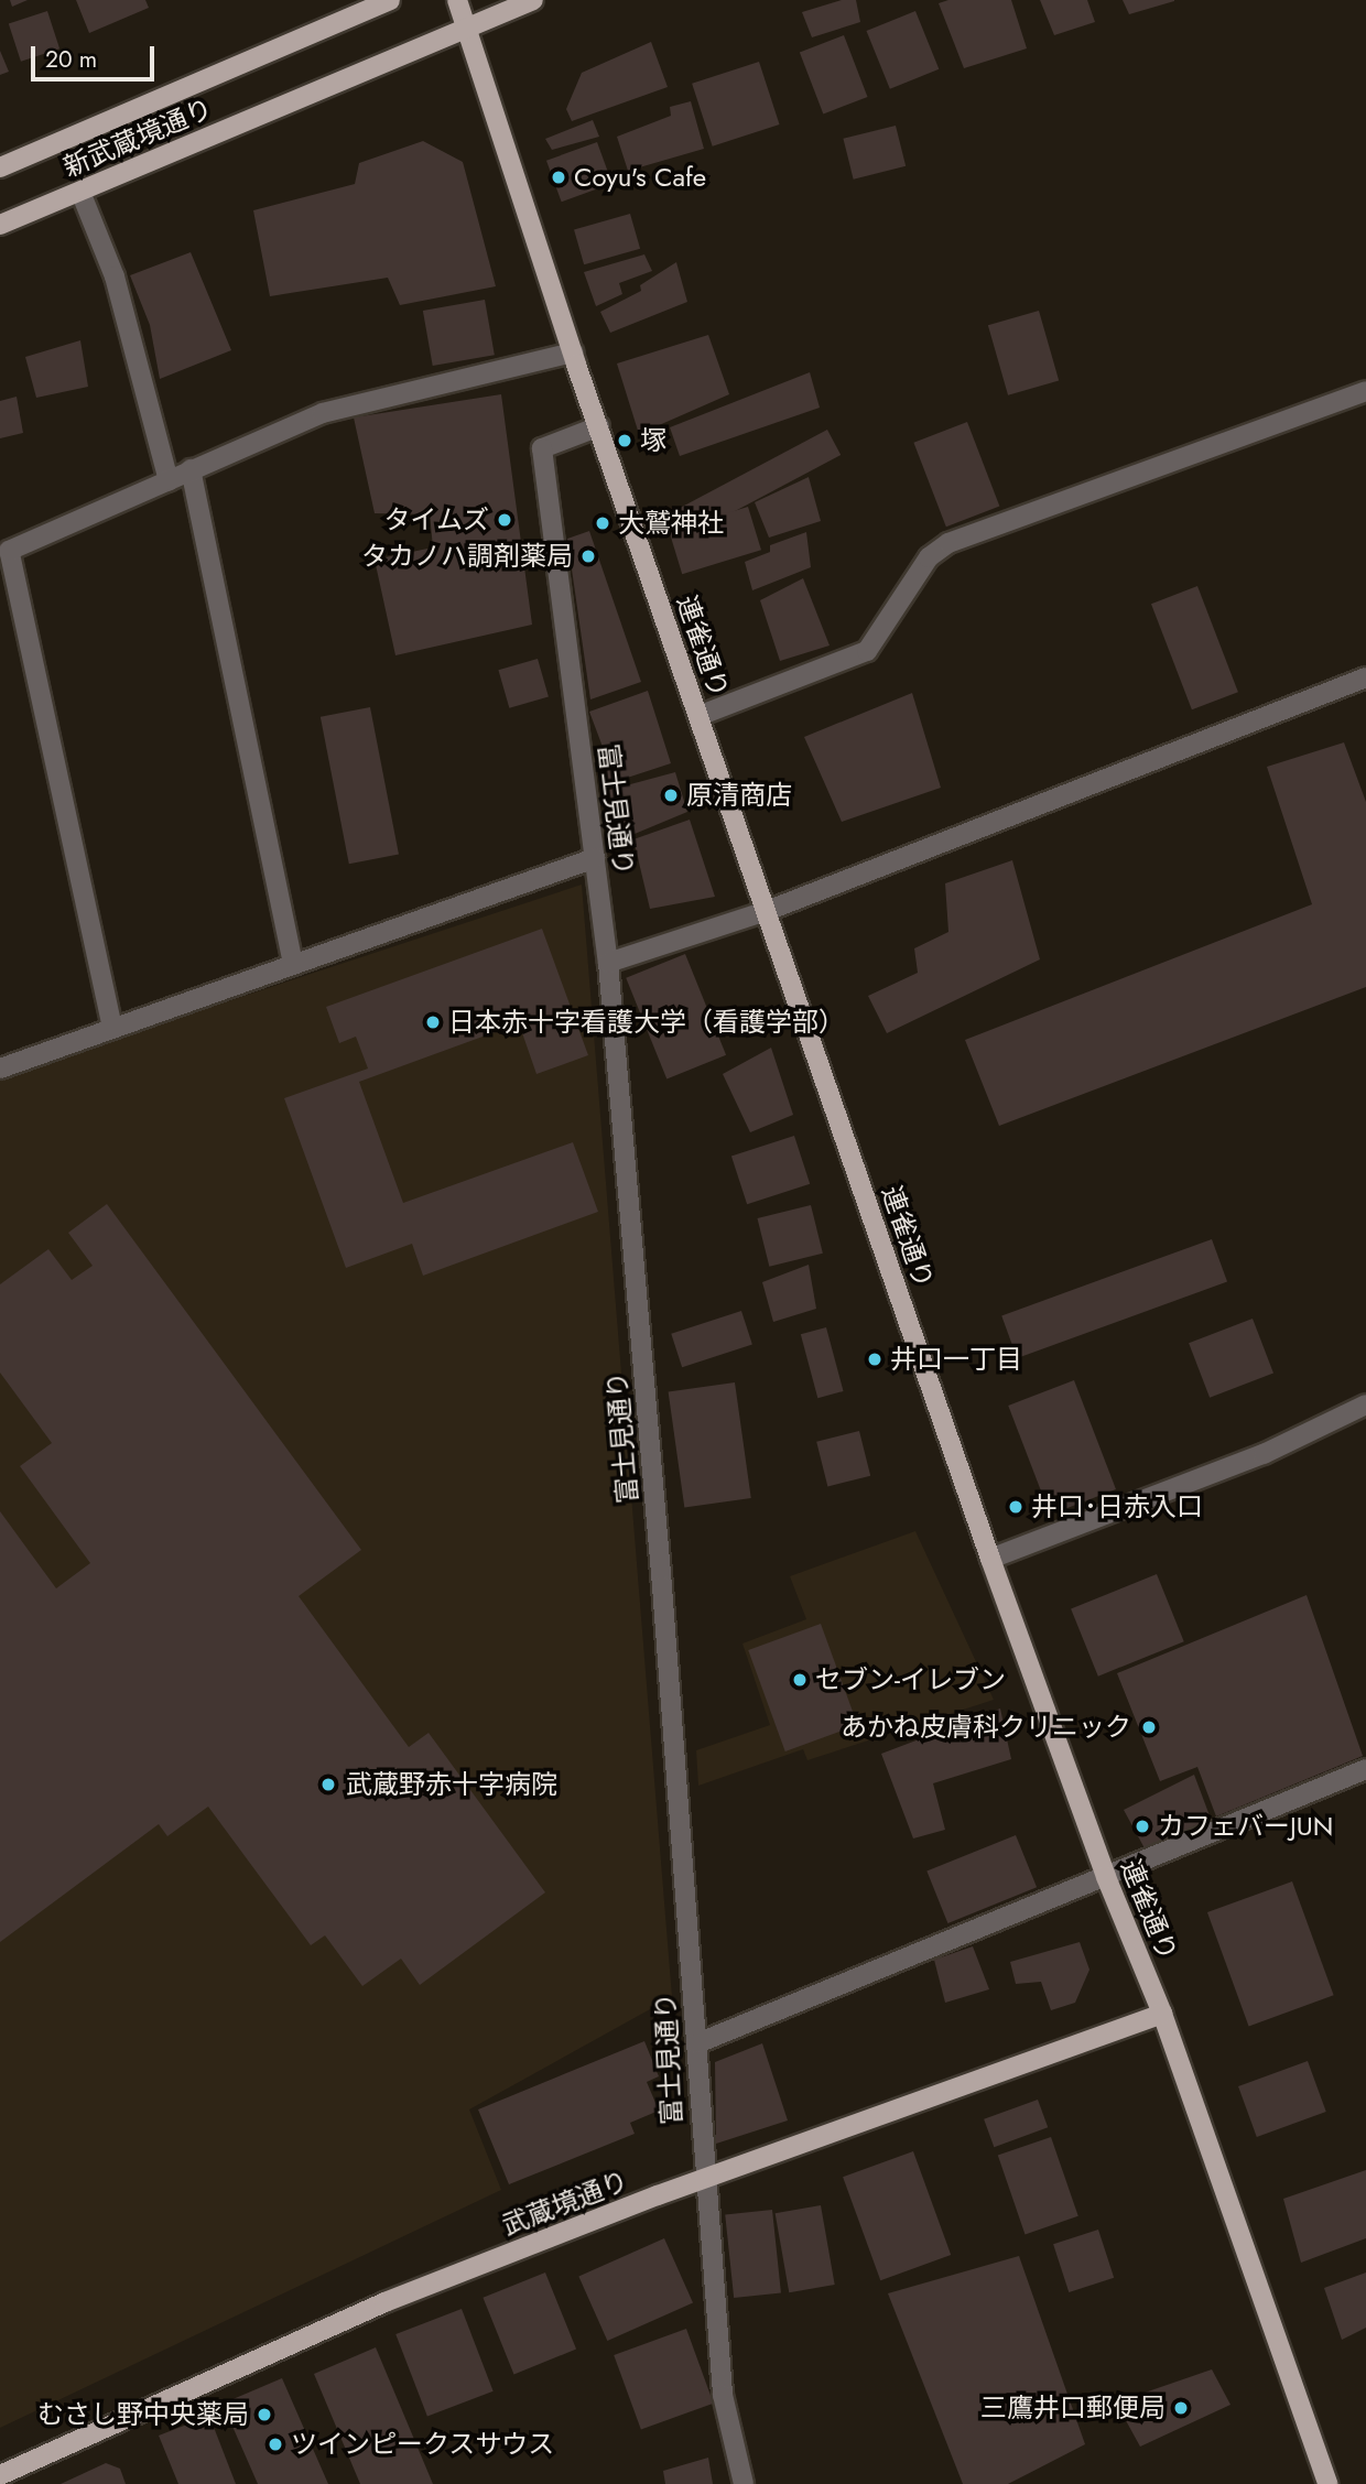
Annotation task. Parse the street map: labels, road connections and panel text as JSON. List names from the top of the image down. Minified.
{"streets":{"main road":["新武蔵境通り","連雀通り","武蔵境通り"],"street":["富士見通り"]},"crossings":[["新武蔵境通り","連雀通り"],["連雀通り","富士見通り"],["連雀通り","武蔵境通り"],["富士見通り","武蔵境通り"]],"places":["Coyu's Cafe","塚","タイムズ","大鷲神社","タカノハ調剤薬局","原清商店","日本赤十字看護大学（看護学部）","井口一丁目","井口･日赤入口","セブン-イレブン","あかね皮膚科クリニック","武蔵野赤十字病院","カフェバーJUN","三鷹井口郵便局","むさし野中央薬局","ツインピークスサウス"],"scale_bar":"20 m"}
